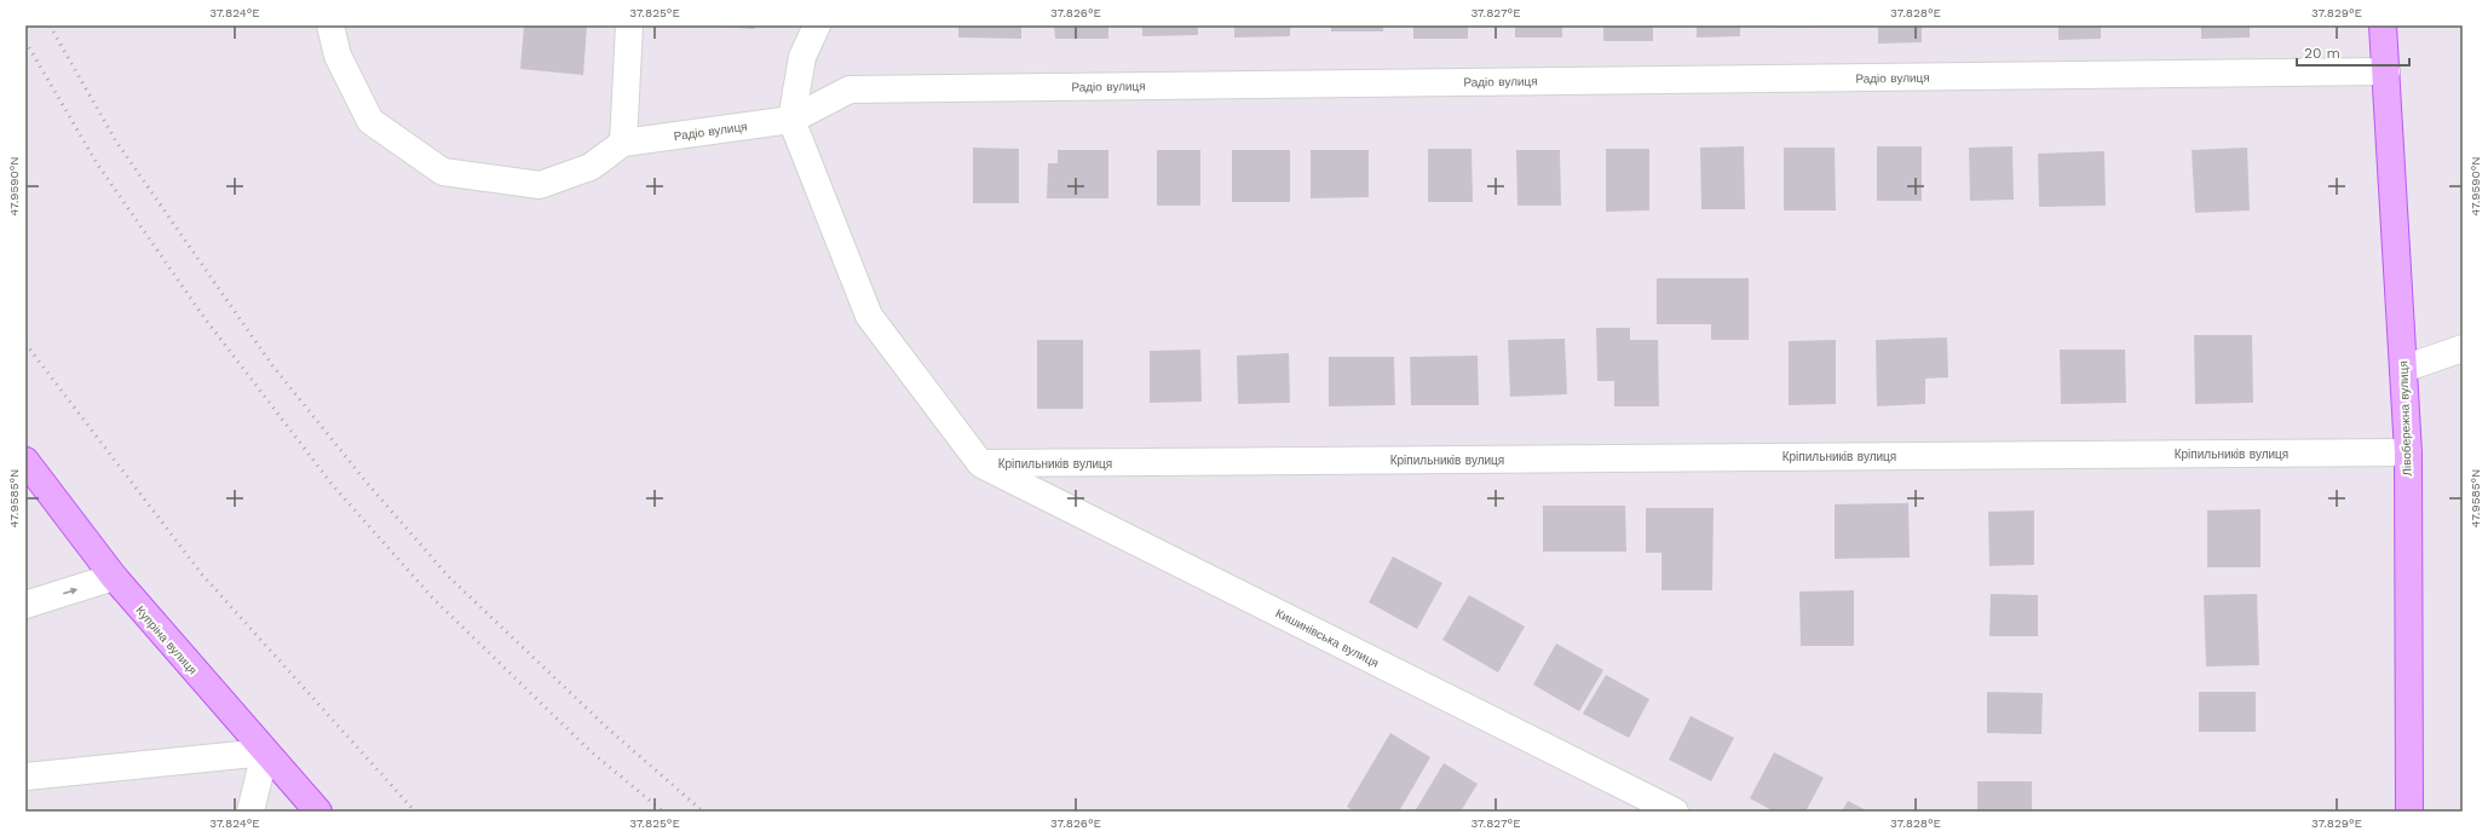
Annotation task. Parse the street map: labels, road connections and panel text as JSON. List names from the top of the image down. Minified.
{"streets":{"main road":["Лівобережна вулиця","Купріна вулиця"],"street":["Радіо вулиця","Кріпильників вулиця","Кишинівська вулиця"]},"crossings":[["Радіо вулиця","Лівобережна вулиця"],["Радіо вулиця","Кріпильників вулиця"],["Лівобережна вулиця","Кріпильників вулиця"],["Кріпильників вулиця","Кишинівська вулиця"]],"scale_bar":"20 m","coordinates":["37.824°E","37.825°E","37.826°E","37.827°E","37.828°E","37.829°E","47.9590°N","47.9585°N"]}
